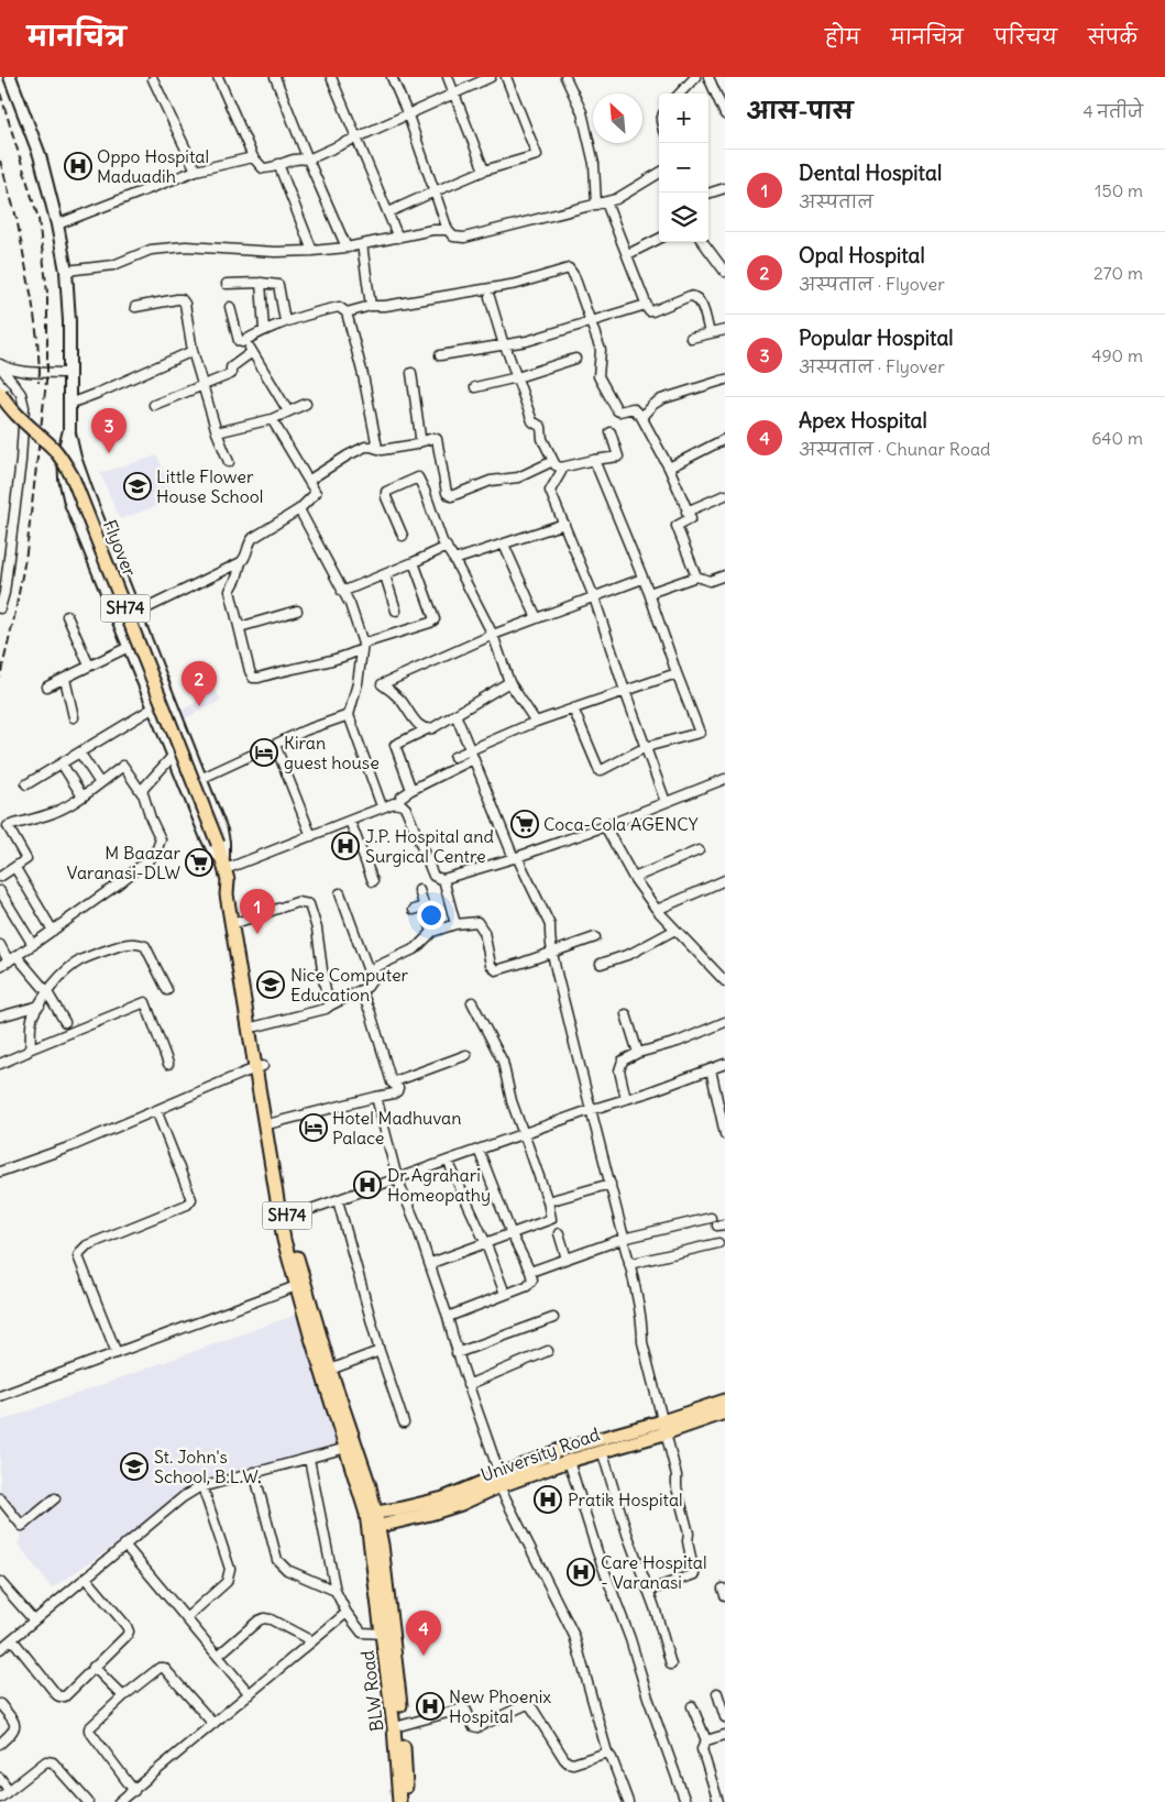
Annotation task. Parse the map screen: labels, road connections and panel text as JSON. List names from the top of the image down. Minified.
{"streets":{"main road":["Flyover","SH74","University Road","BLW Road"]},"crossings":[["Flyover","SH74"],["SH74","University Road"],["SH74","BLW Road"]],"places":{"hospital":["Oppo Hospital Maduadih","J.P. Hospital and Surgical Centre","Dr Agrahari Homeopathy","Pratik Hospital","Care Hospital - Varanasi","New Phoenix Hospital"],"school or university":["Little Flower House School","Nice Computer Education","St. John's School, B.L.W."],"hotel":["Kiran guest house","Hotel Madhuvan Palace"],"supermarket":["Coca-Cola AGENCY","M Baazar Varanasi-DLW"]},"north":"top left","page":{"header":"मानचित्र","nav":["होम","मानचित्र","परिचय","संपर्क"],"heading":["आस-पास","4 नतीजे"],"map_buttons":["+","−"],"list":[{"mark":"1","name":"Dental Hospital","note":"अस्पताल","value":"150 m"},{"mark":"2","name":"Opal Hospital","note":"अस्पताल · Flyover","value":"270 m"},{"mark":"3","name":"Popular Hospital","note":"अस्पताल · Flyover","value":"490 m"},{"mark":"4","name":"Apex Hospital","note":"अस्पताल · Chunar Road","value":"640 m"}],"pins":["3","2","1","4"]}}
